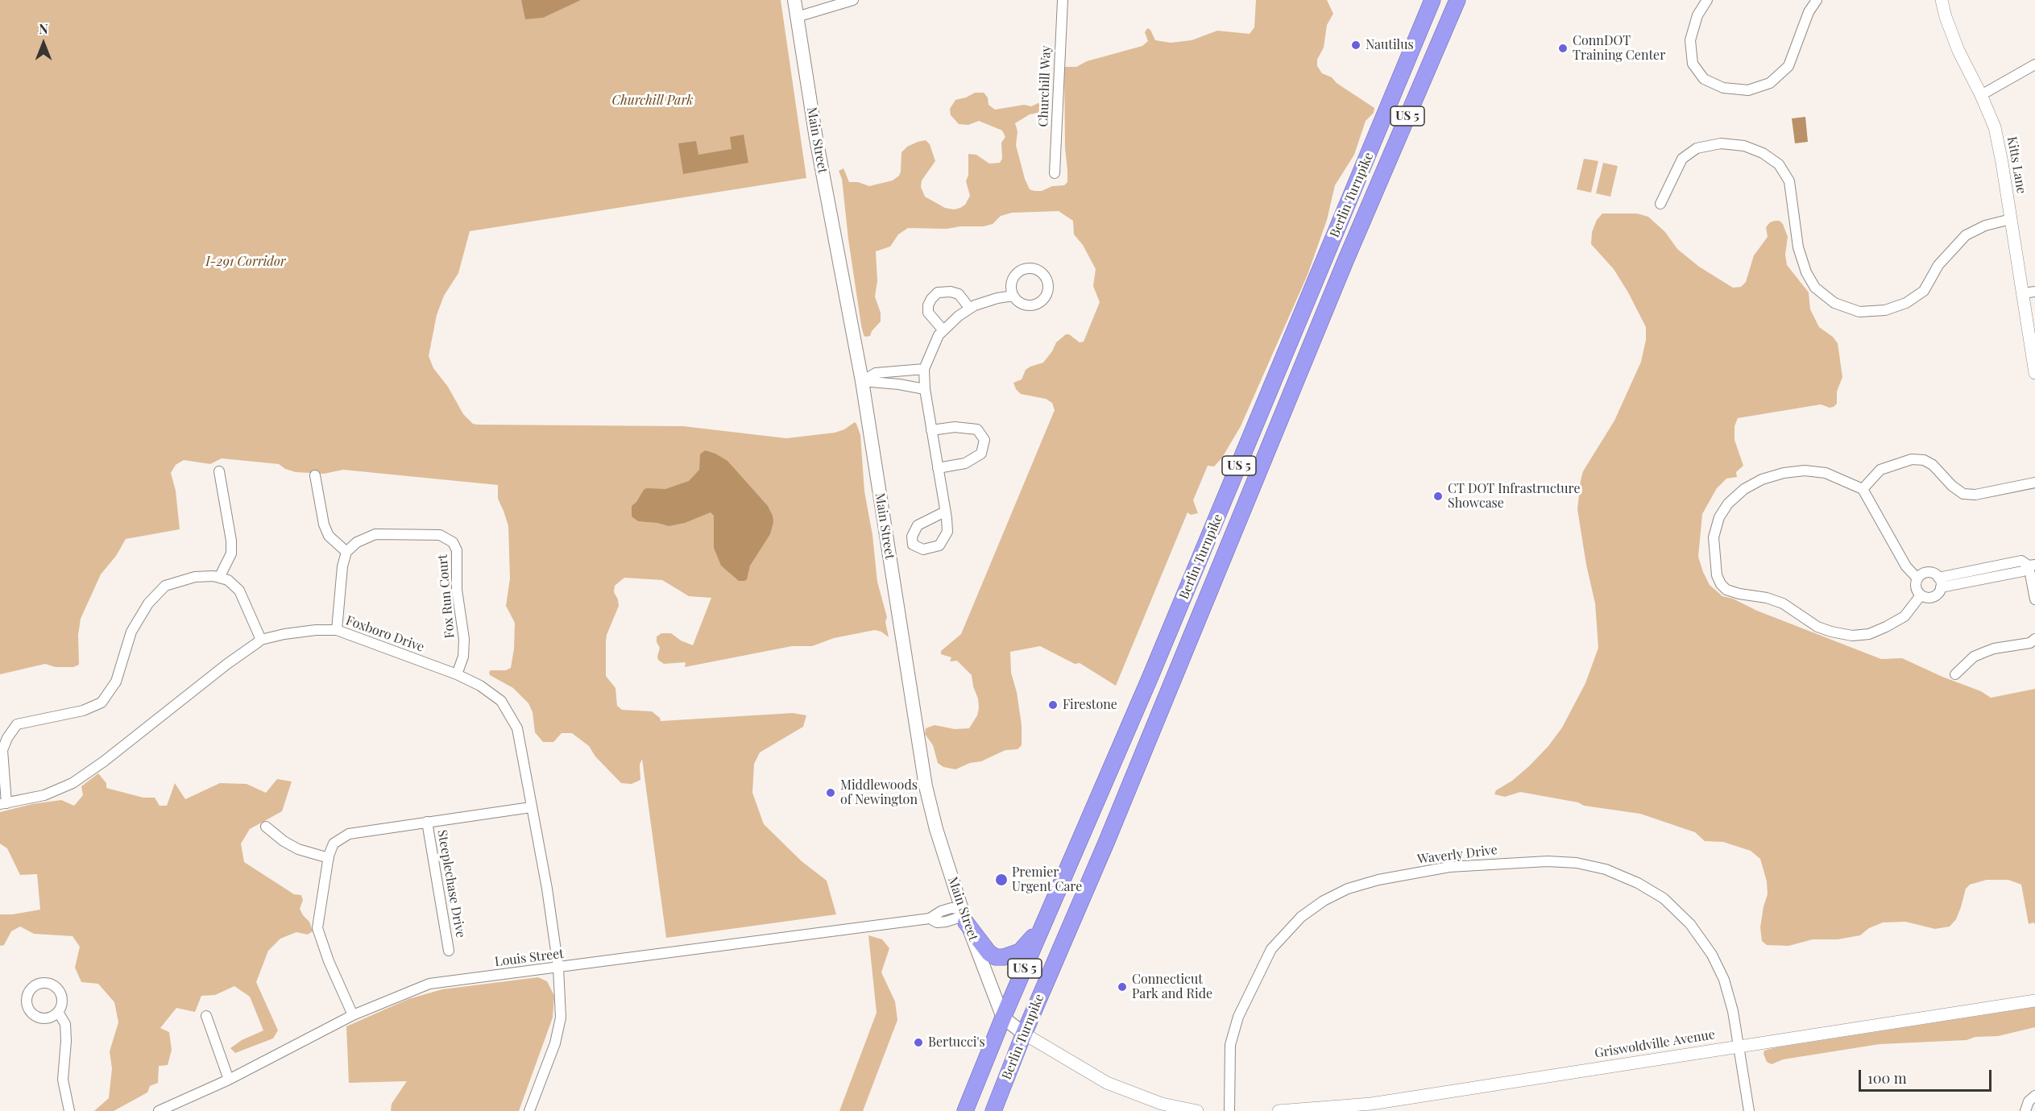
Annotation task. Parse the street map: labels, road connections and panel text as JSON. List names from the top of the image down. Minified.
{"streets":{"highway":["US 5","Berlin Turnpike"],"main road":["Main Street"],"street":["Churchill Way","Kitts Lane","Fox Run Court","Foxboro Drive","Waverly Drive","Steeplechase Drive","Louis Street","Griswoldville Avenue"]},"crossings":[["Main Street","Berlin Turnpike"],["Main Street","Louis Street"],["Fox Run Court","Foxboro Drive"],["Foxboro Drive","Steeplechase Drive"],["Foxboro Drive","Louis Street"],["Waverly Drive","Griswoldville Avenue"],["Steeplechase Drive","Louis Street"]],"parks":["Churchill Park","I-291 Corridor"],"places":["Nautilus","ConnDOT Training Center","CT DOT Infrastructure Showcase","Firestone","Middlewoods of Newington","Premier Urgent Care","Connecticut Park and Ride","Bertucci's"],"scale_bar":"100 m","north":"top"}
